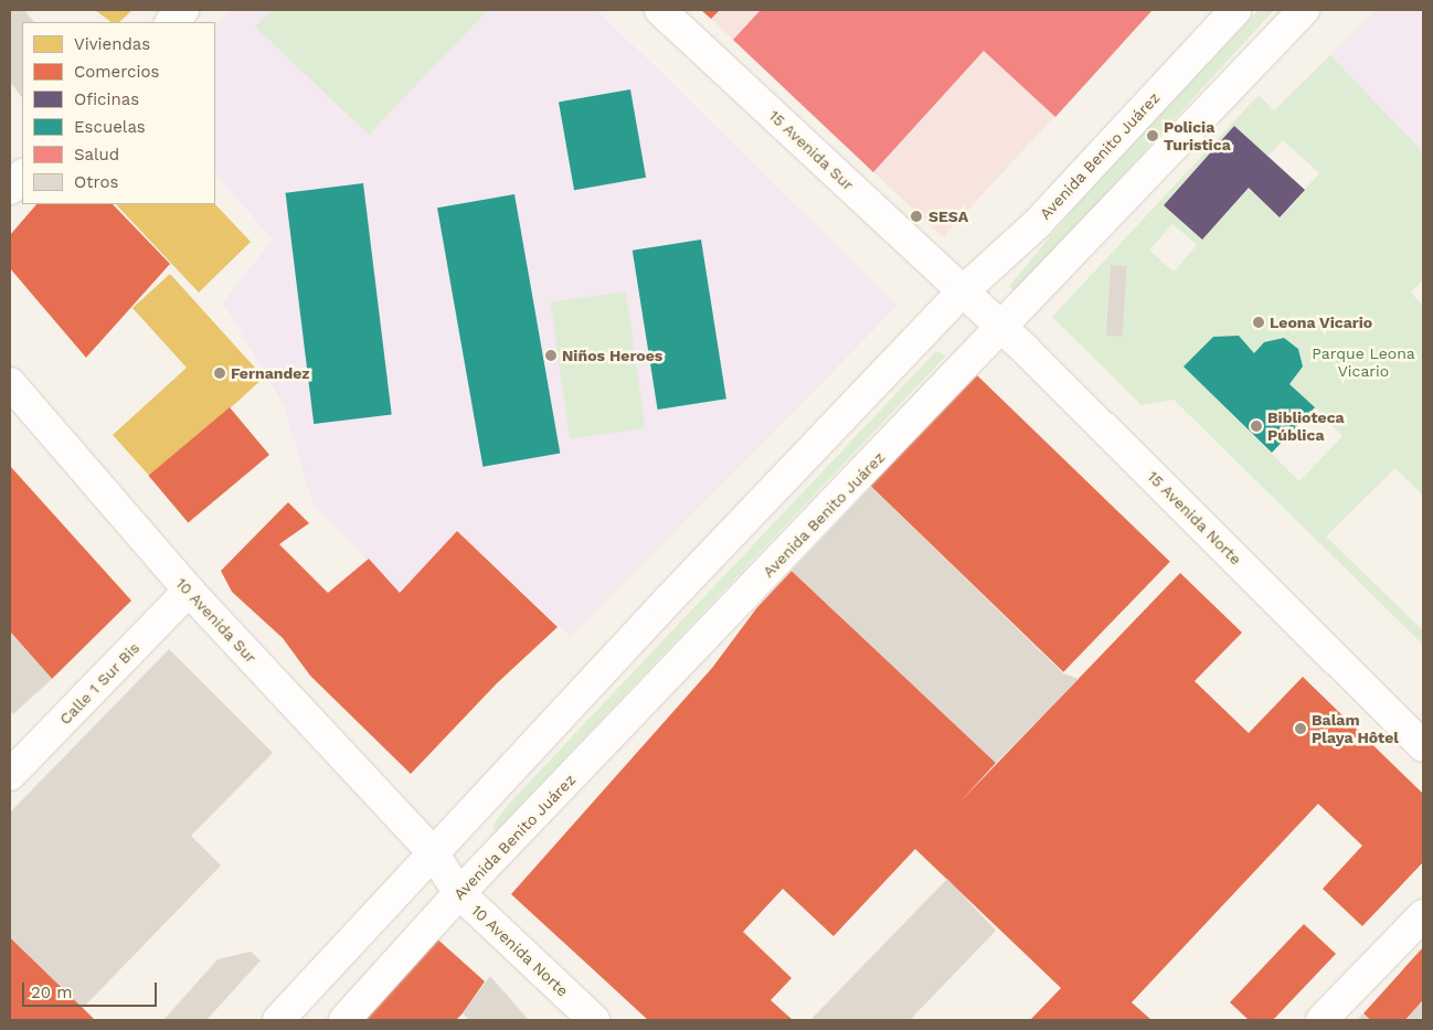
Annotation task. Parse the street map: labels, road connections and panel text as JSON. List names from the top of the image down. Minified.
{"streets":{"street":["15 Avenida Sur","Avenida Benito Juárez","15 Avenida Norte","10 Avenida Sur","Calle 1 Sur Bis","10 Avenida Norte"]},"crossings":[["15 Avenida Sur","Avenida Benito Juárez"],["15 Avenida Sur","15 Avenida Norte"],["Avenida Benito Juárez","15 Avenida Norte"],["Avenida Benito Juárez","10 Avenida Sur"],["Avenida Benito Juárez","10 Avenida Norte"],["10 Avenida Sur","Calle 1 Sur Bis"],["10 Avenida Sur","10 Avenida Norte"]],"parks":["Parque Leona Vicario"],"places":["Policia Turistica","SESA","Leona Vicario","Niños Heroes","Fernandez","Biblioteca Pública","Balam Playa Hôtel"],"legend":["Viviendas","Comercios","Oficinas","Escuelas","Salud","Otros"],"scale_bar":"20 m"}
